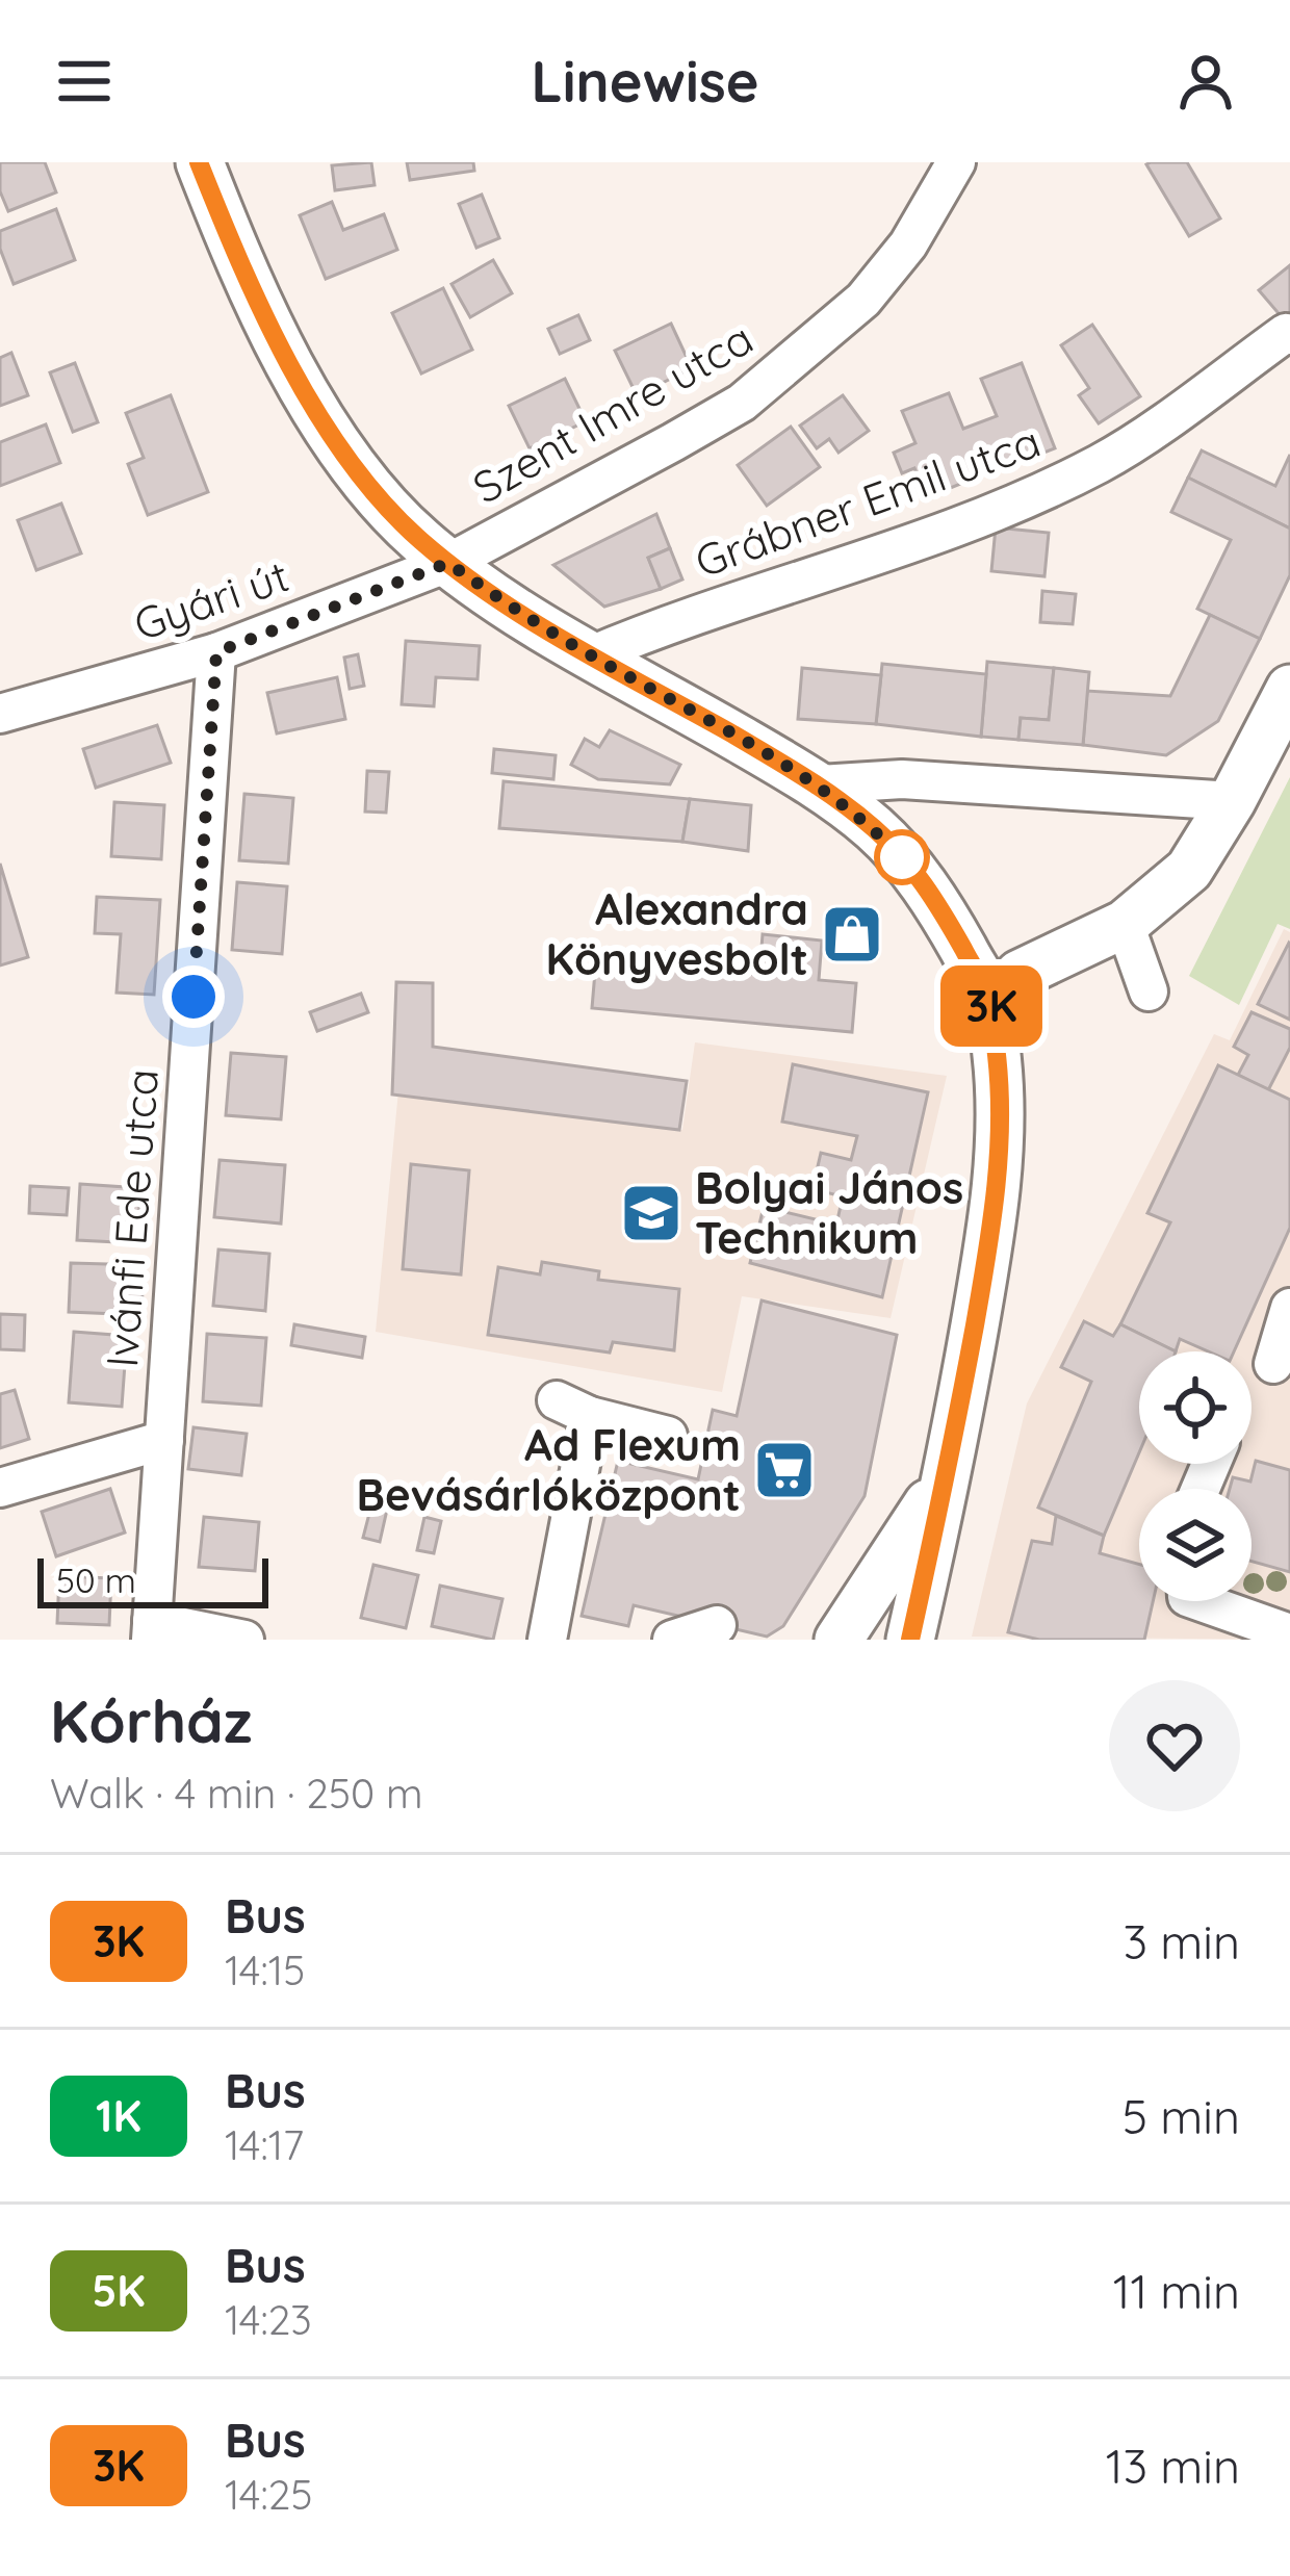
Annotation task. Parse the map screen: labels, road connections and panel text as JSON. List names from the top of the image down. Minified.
{"streets":{"street":["Szent Imre utca","Grábner Emil utca","Gyári út","Ivánfi Ede utca"]},"crossings":[["Szent Imre utca","Gyári út"],["Gyári út","Ivánfi Ede utca"]],"places":{"shop":["Alexandra Könyvesbolt"],"school or university":["Bolyai János Technikum"],"supermarket":["Ad Flexum Bevásárlóközpont"]},"lines":["bus line 3K"],"scale_bar":"50 m","page":{"header":"Linewise","on_map":"3K","scale":"50 m","heading":["Kórház","Walk · 4 min · 250 m"],"list":[{"mark":"3K","name":"Bus","note":"14:15","value":"3 min"},{"mark":"1K","name":"Bus","note":"14:17","value":"5 min"},{"mark":"5K","name":"Bus","note":"14:23","value":"11 min"},{"mark":"3K","name":"Bus","note":"14:25","value":"13 min"}]}}
